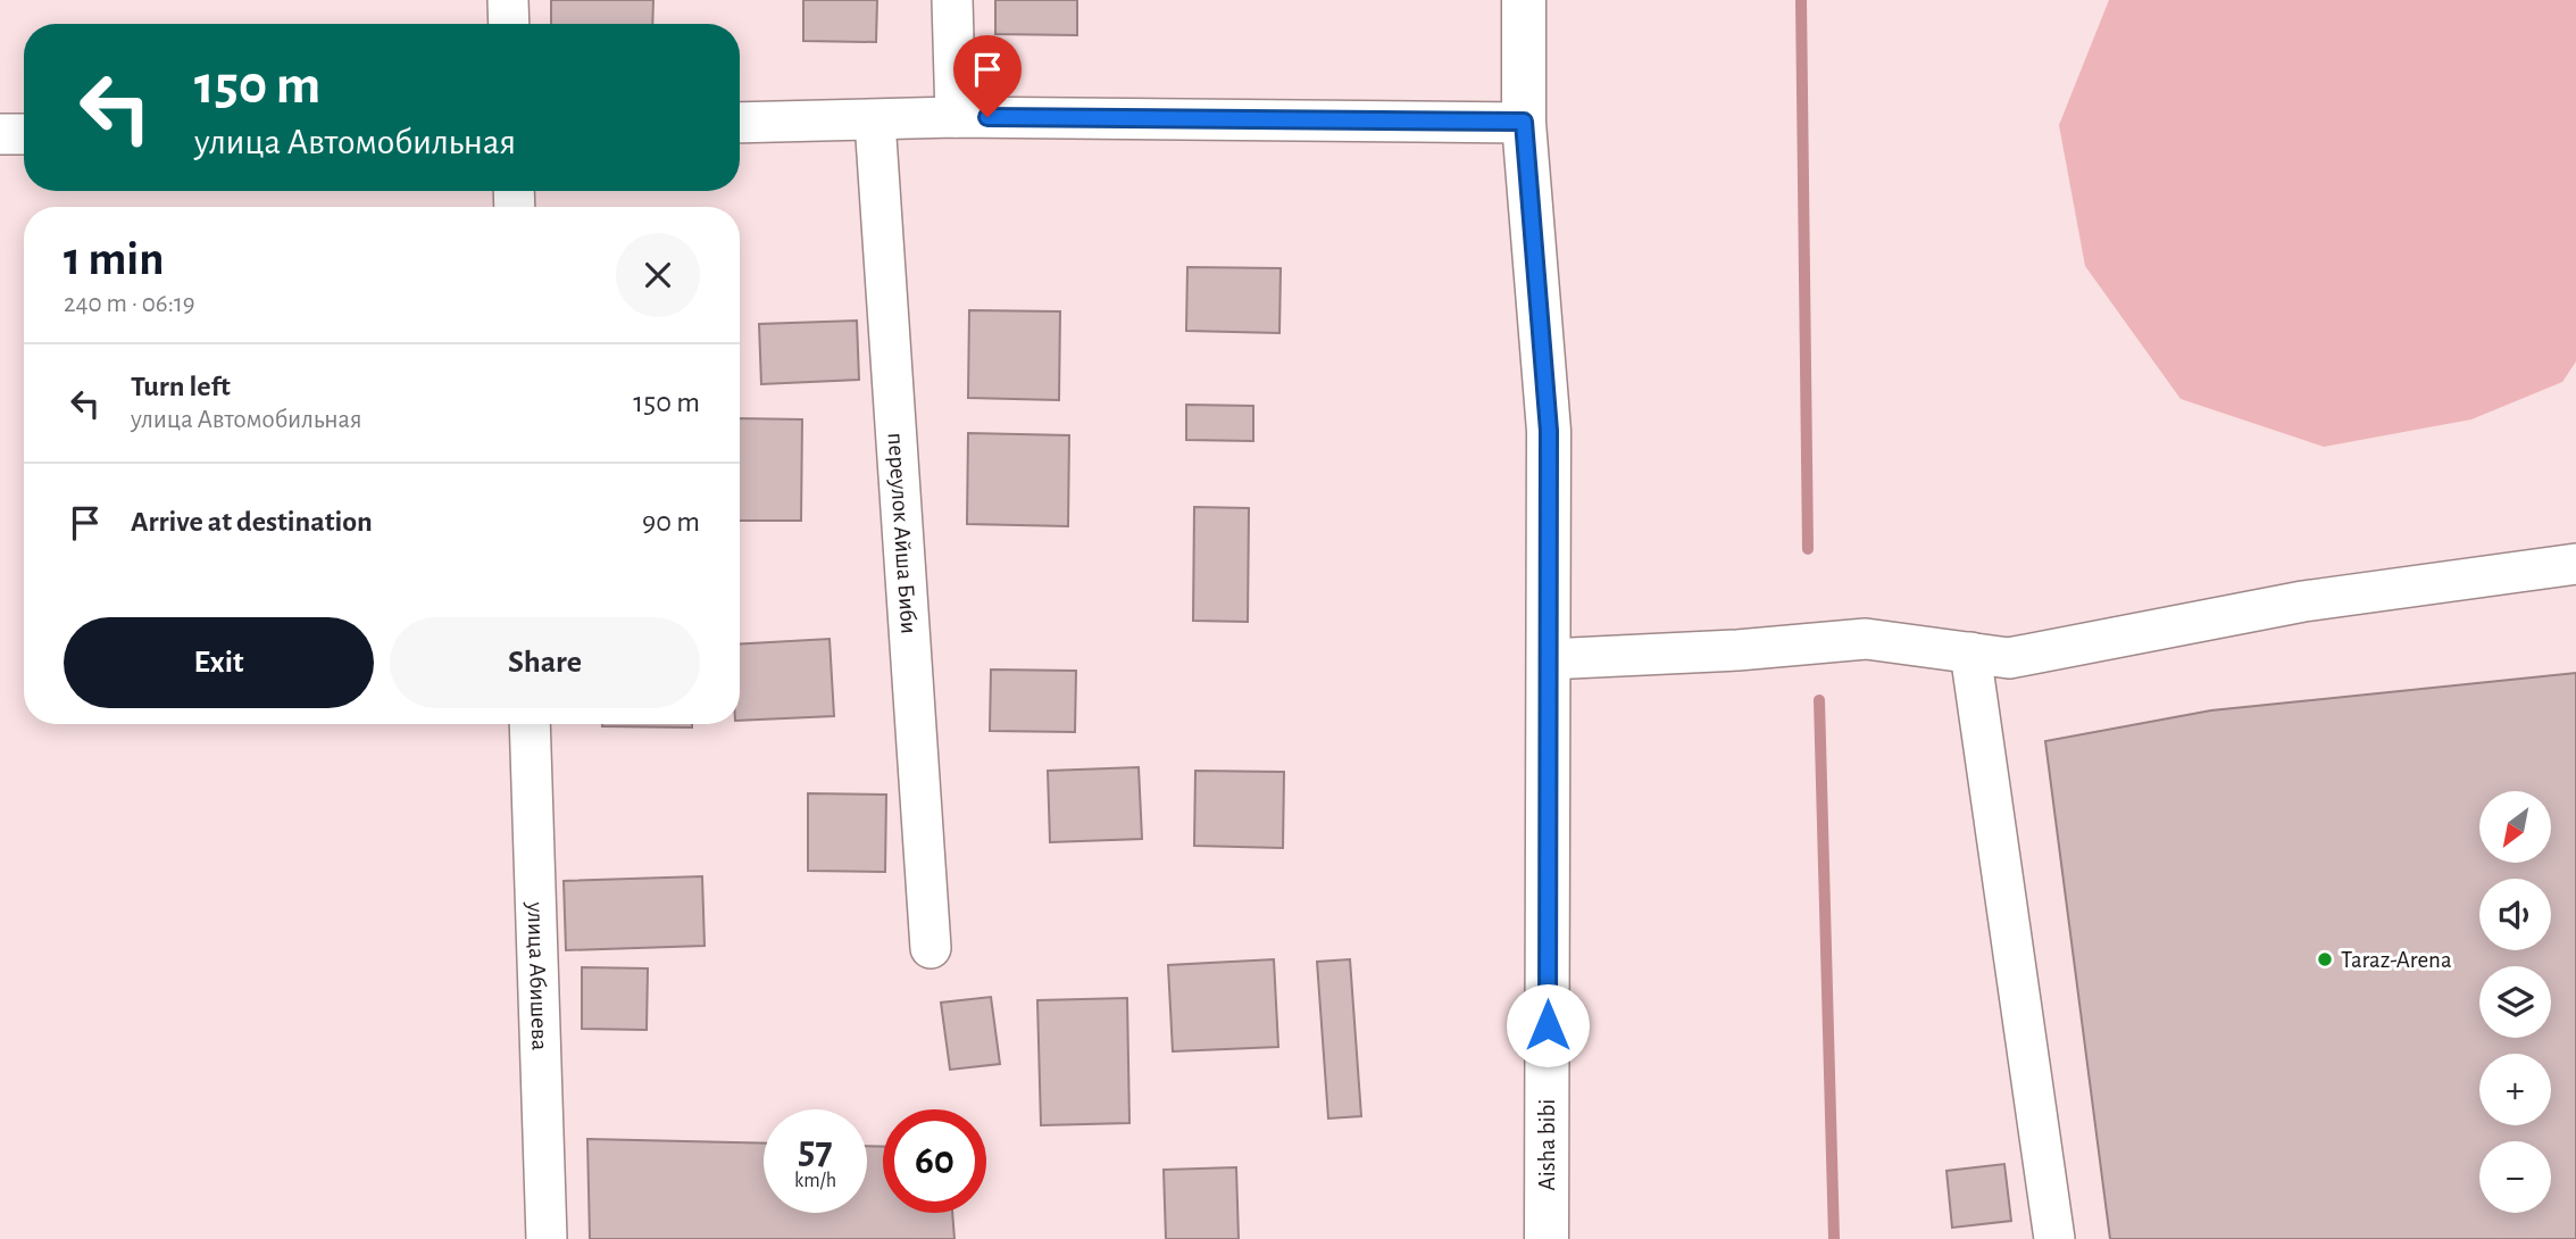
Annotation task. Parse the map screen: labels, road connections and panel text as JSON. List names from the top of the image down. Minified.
{"streets":{"main road":["Aisha bibi"],"street":["переулок Айша Биби","улица Абишева"]},"places":["Taraz-Arena"],"north":"bottom left","page":{"turn":["150 m","улица Автомобильная"],"heading":["1 min","240 m · 06:19"],"list":[{"name":"Turn left","note":"улица Автомобильная","value":"150 m"},{"name":"Arrive at destination","value":"90 m"}],"buttons":["Exit","Share"],"map_buttons":["+","−"],"speed":"57 km/h","limit":"60"}}
